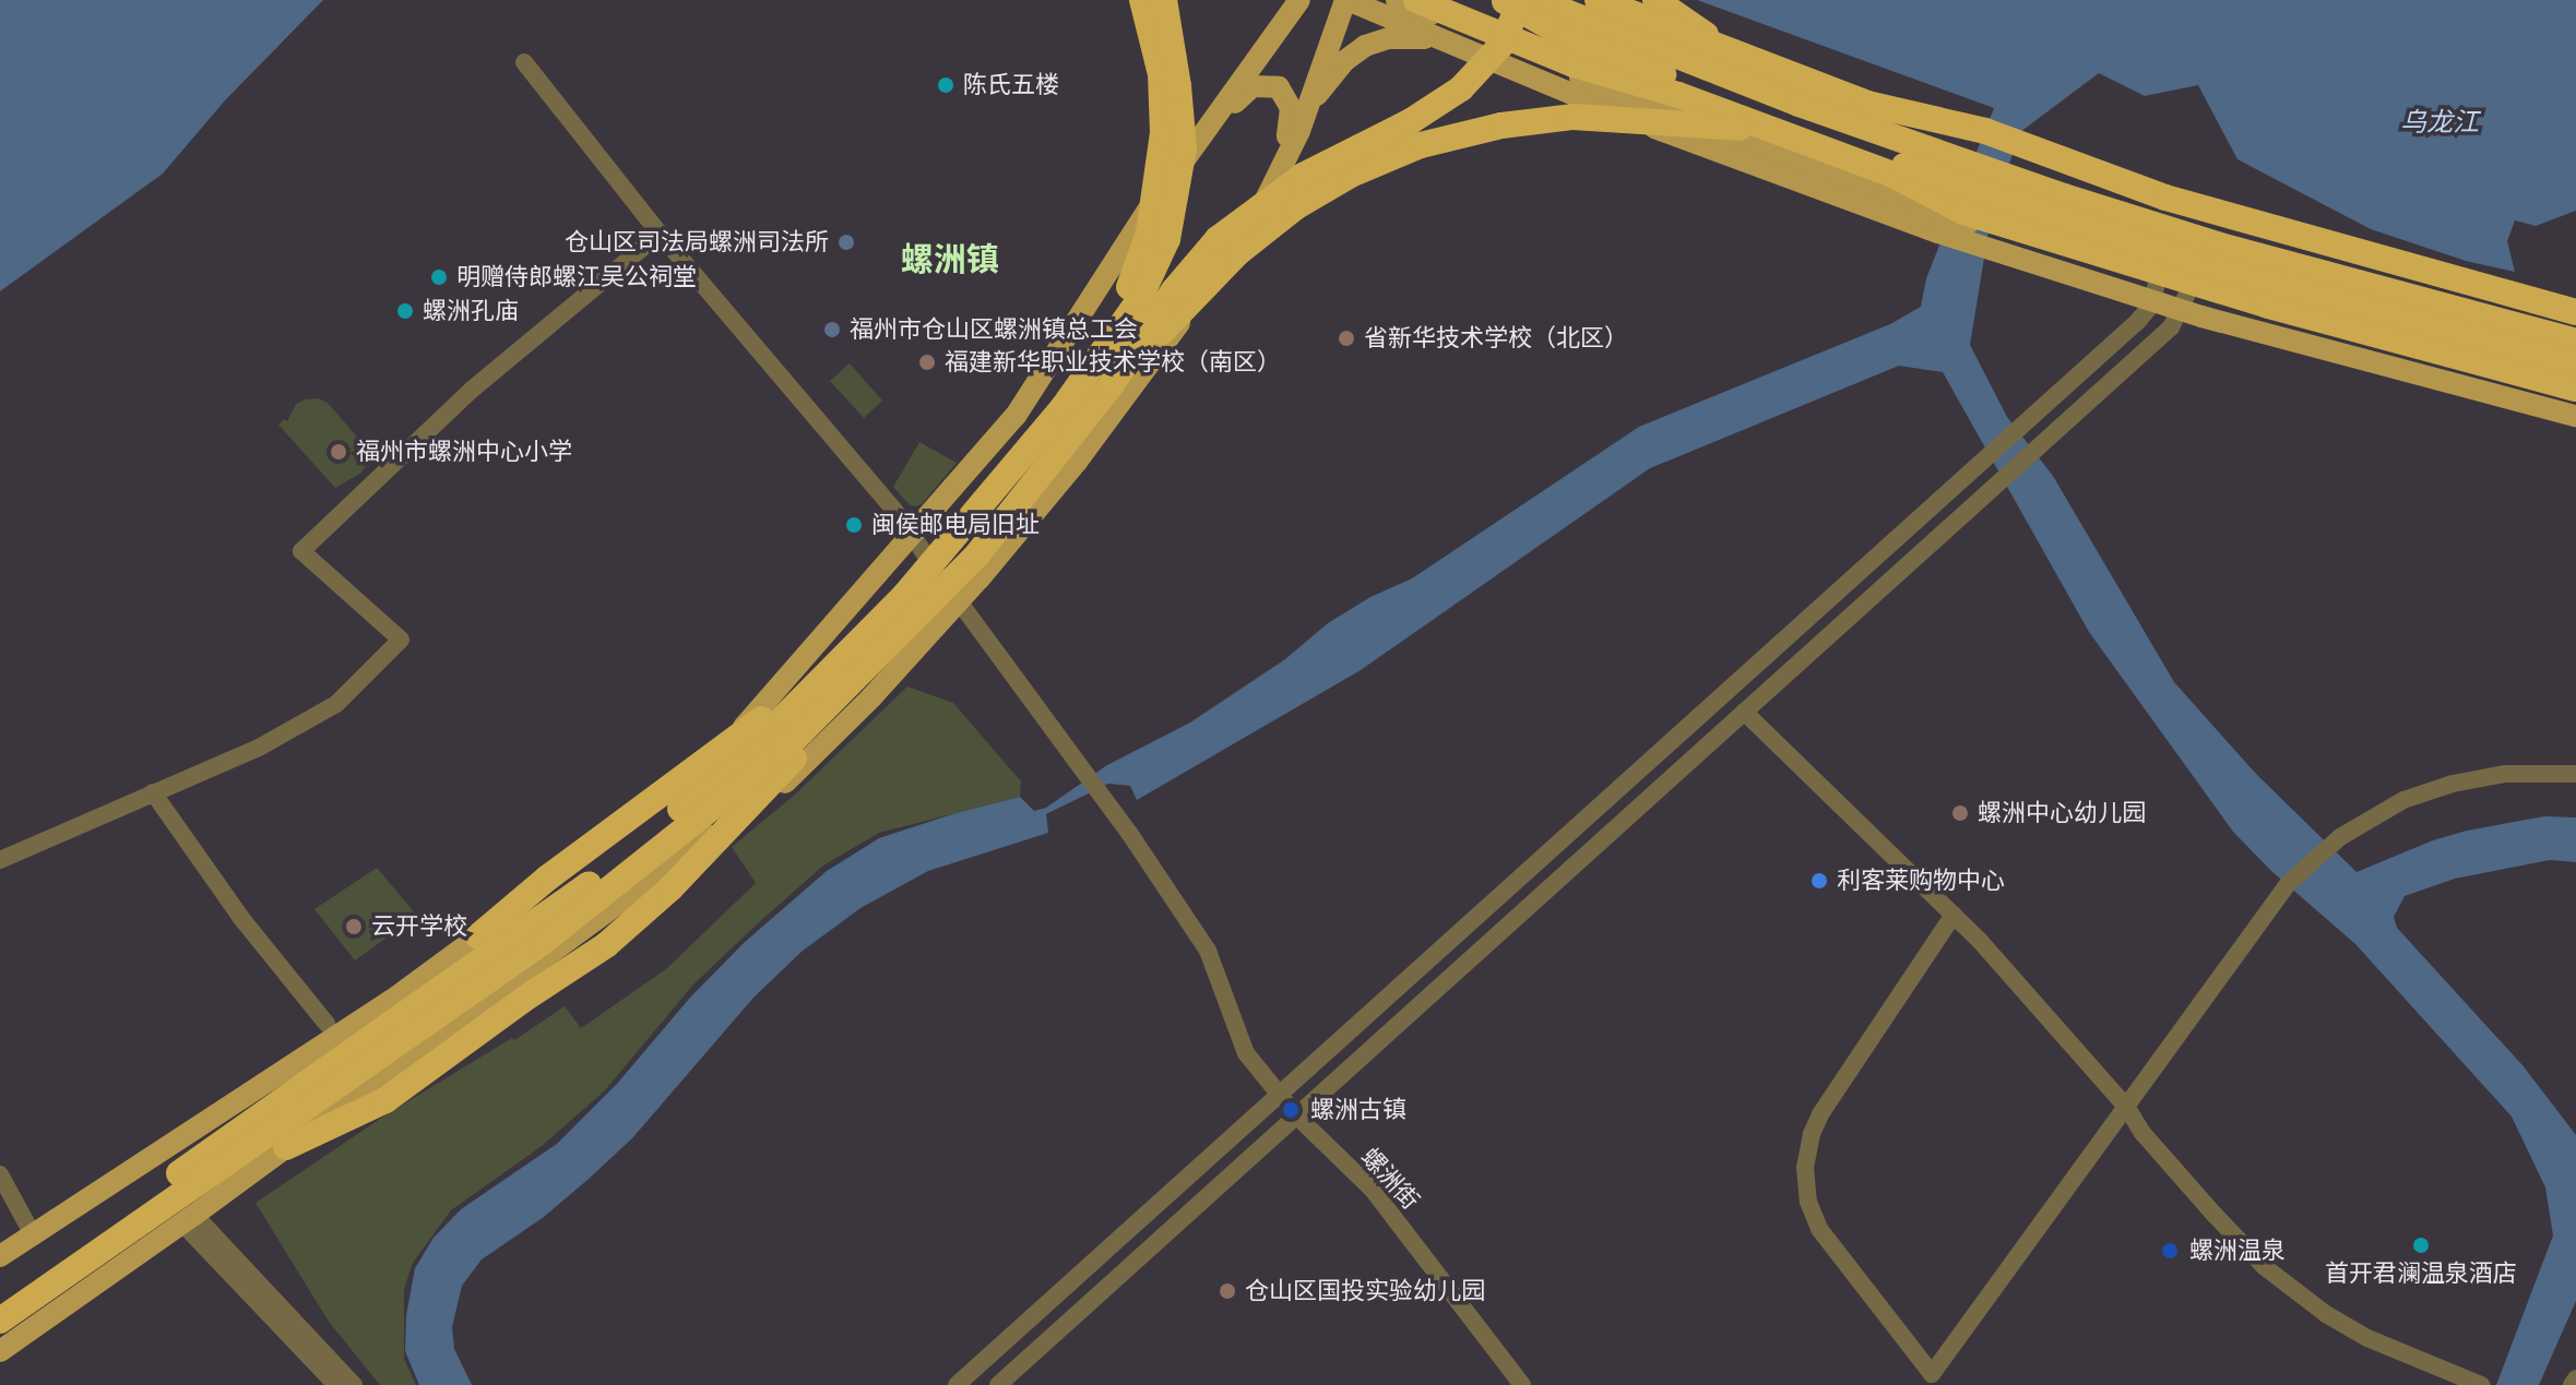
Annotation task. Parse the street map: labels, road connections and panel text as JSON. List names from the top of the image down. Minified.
{"streets":{"street":["螺洲街"]},"districts":["螺洲镇"],"water":["乌龙江"],"places":["陈氏五楼","仓山区司法局螺洲司法所","明赠侍郎螺江吴公祠堂","螺洲孔庙","福州市仓山区螺洲镇总工会","省新华技术学校（北区）","福建新华职业技术学校（南区）","福州市螺洲中心小学","闽侯邮电局旧址","螺洲中心幼儿园","利客莱购物中心","云开学校","螺洲古镇","首开君澜温泉酒店","螺洲温泉","仓山区国投实验幼儿园"]}
